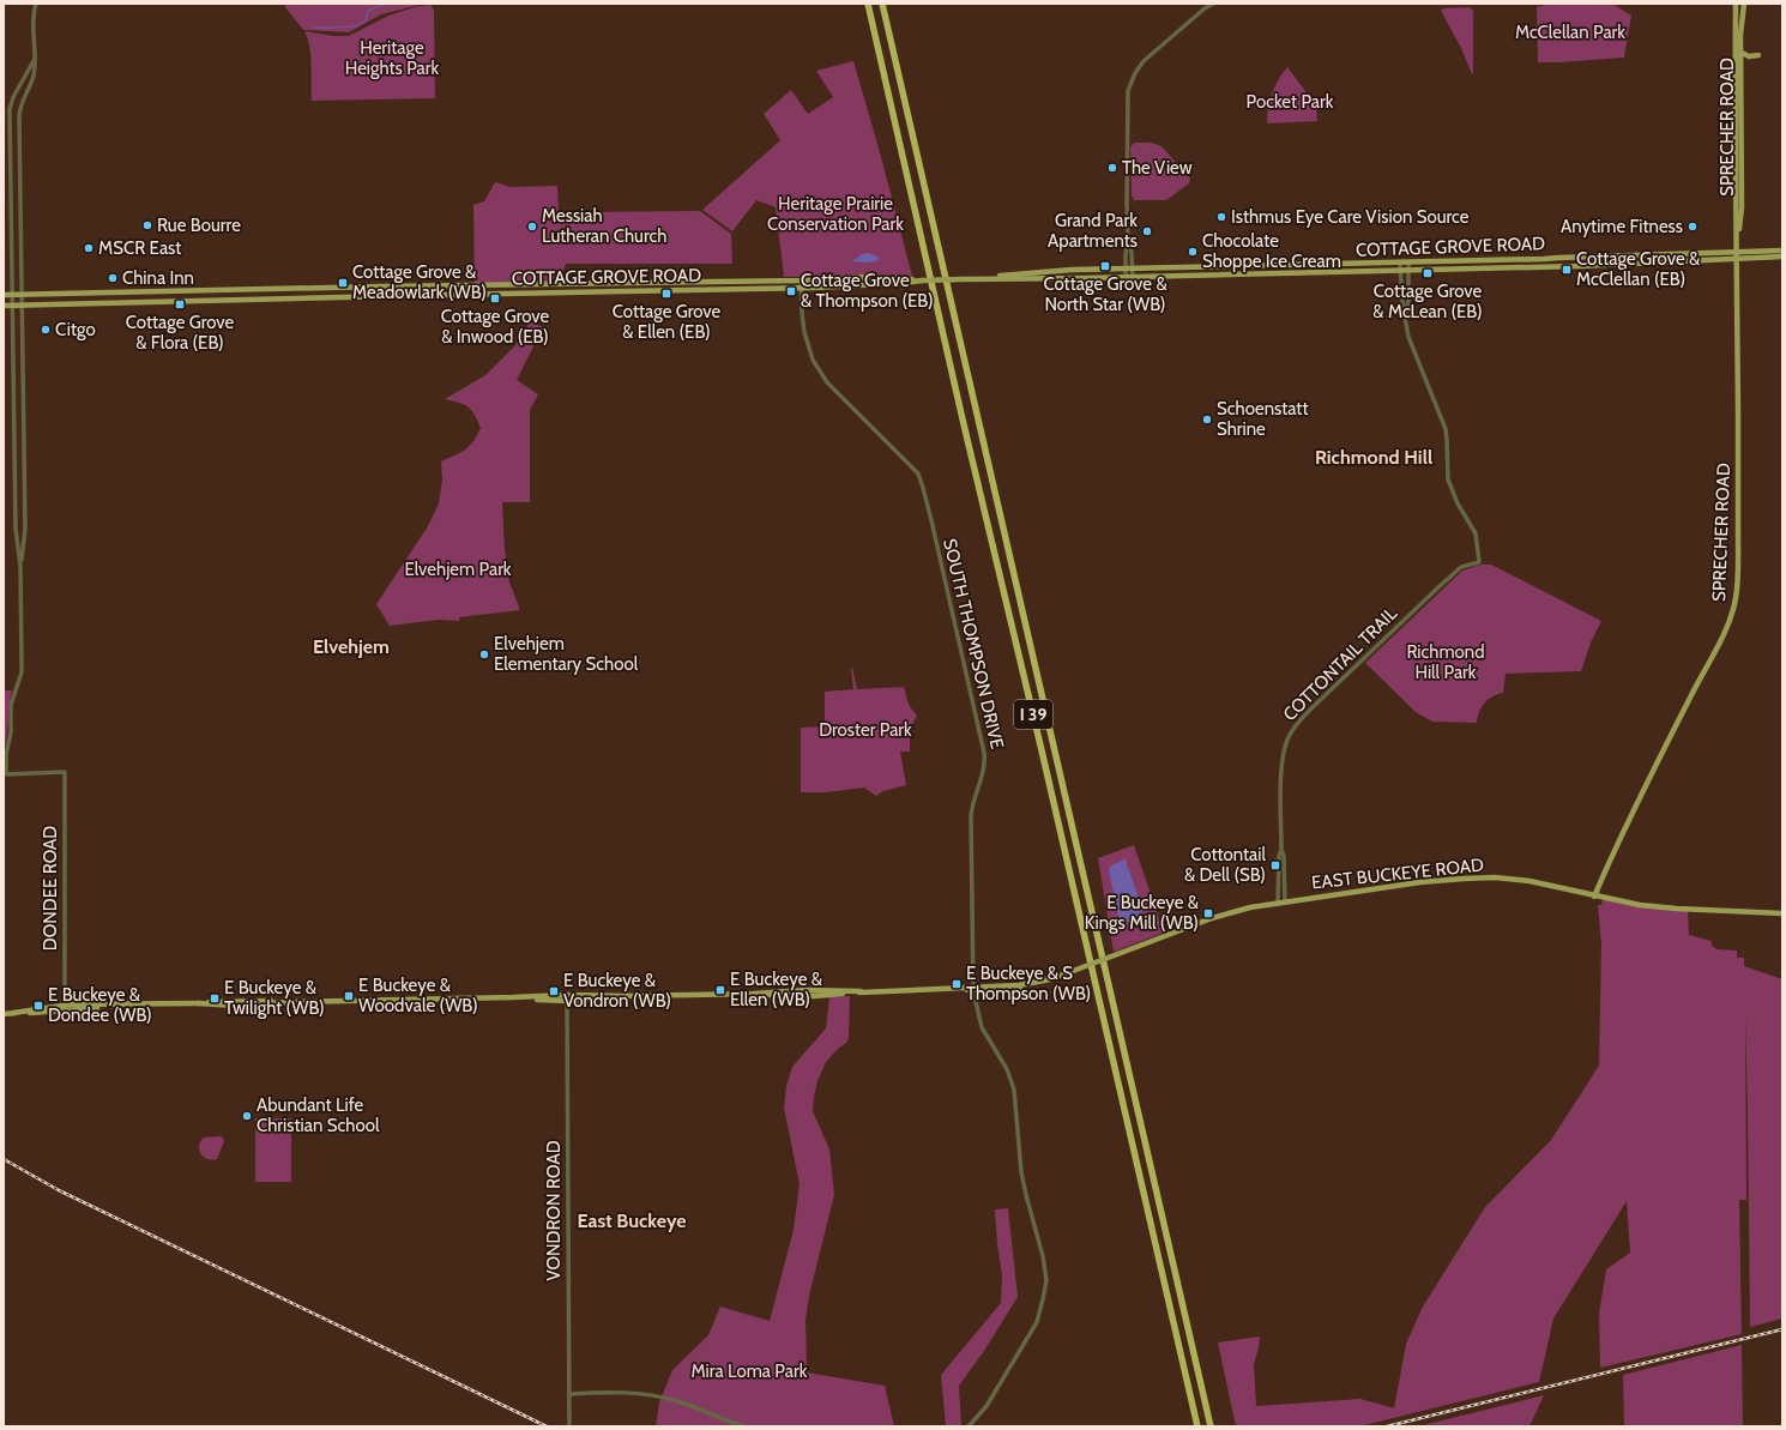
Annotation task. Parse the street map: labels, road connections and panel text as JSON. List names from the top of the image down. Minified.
{"streets":{"highway":["I 39"],"main road":["SPRECHER ROAD","COTTAGE GROVE ROAD","EAST BUCKEYE ROAD"],"street":["SOUTH THOMPSON DRIVE","COTTONTAIL TRAIL","DONDEE ROAD","VONDRON ROAD"]},"crossings":[["SPRECHER ROAD","COTTAGE GROVE ROAD"],["SPRECHER ROAD","EAST BUCKEYE ROAD"],["COTTAGE GROVE ROAD","SOUTH THOMPSON DRIVE"],["SOUTH THOMPSON DRIVE","EAST BUCKEYE ROAD"],["COTTONTAIL TRAIL","EAST BUCKEYE ROAD"],["EAST BUCKEYE ROAD","DONDEE ROAD"],["EAST BUCKEYE ROAD","VONDRON ROAD"]],"districts":["Richmond Hill","Elvehjem","East Buckeye"],"parks":["McClellan Park","Heritage Heights Park","Pocket Park","Heritage Prairie Conservation Park","Elvehjem Park","Richmond Hill Park","Droster Park","Mira Loma Park"],"places":{"other":["The View","Isthmus Eye Care Vision Source","Rue Bourre","Messiah Lutheran Church","Anytime Fitness","Grand Park Apartments","MSCR East","Chocolate Shoppe Ice Cream","China Inn","Citgo","Schoenstatt Shrine","Elvehjem Elementary School","Abundant Life Christian School"],"transit":["Cottage Grove & North Star (WB)","Cottage Grove & McClellan (EB)","Cottage Grove & McLean (EB)","Cottage Grove & Meadowlark (WB)","Cottage Grove & Thompson (EB)","Cottage Grove & Ellen (EB)","Cottage Grove & Inwood (EB)","Cottage Grove & Flora (EB)","Cottontail & Dell (SB)","E Buckeye & Kings Mill (WB)","E Buckeye & S Thompson (WB)","E Buckeye & Ellen (WB)","E Buckeye & Vondron (WB)","E Buckeye & Woodvale (WB)","E Buckeye & Twilight (WB)","E Buckeye & Dondee (WB)"]}}
